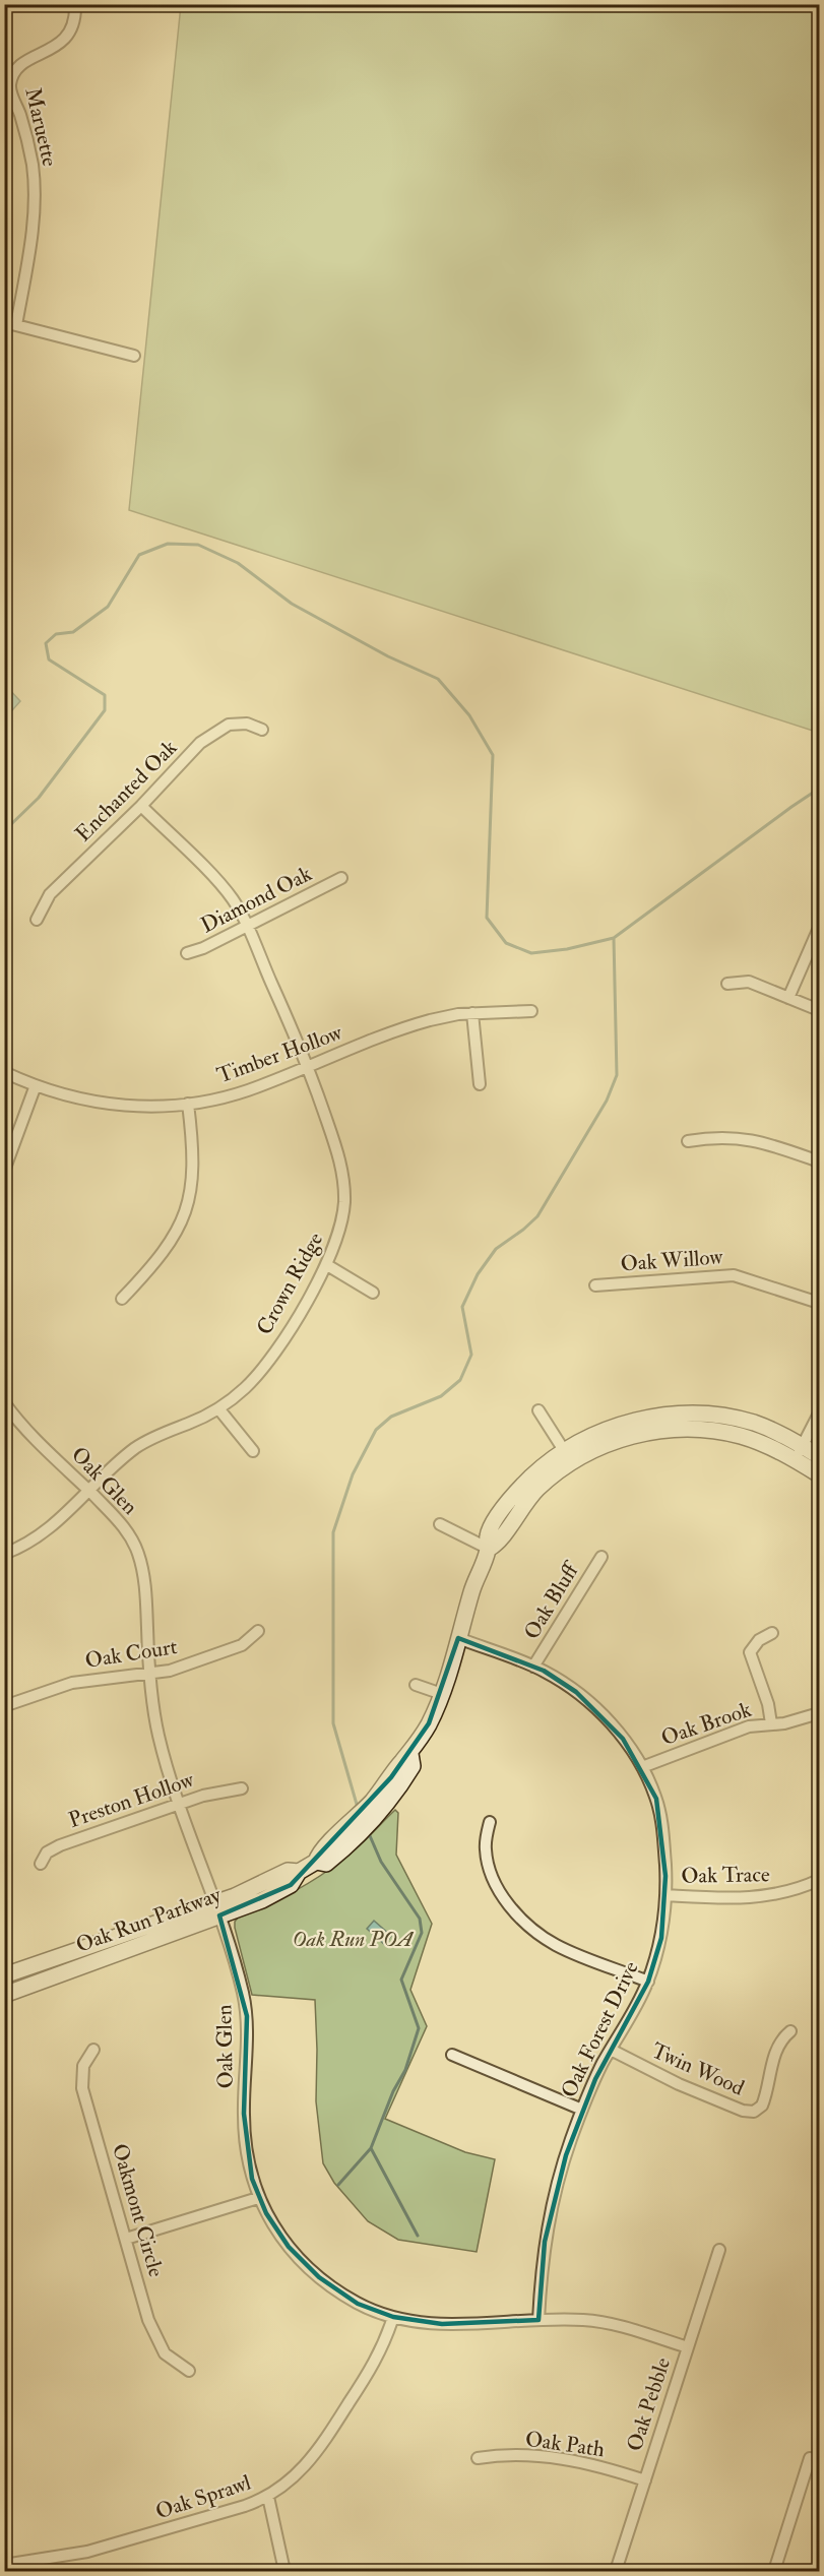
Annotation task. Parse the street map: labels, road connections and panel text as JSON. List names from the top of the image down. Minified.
{"streets":{"street":["Maruette","Enchanted Oak","Diamond Oak","Timber Hollow","Oak Willow","Crown Ridge","Oak Glen","Oak Bluff","Oak Court","Oak Brook","Preston Hollow","Oak Trace","Oak Run Parkway","Oak Forest Drive","Twin Wood","Oakmont Circle","Oak Pebble","Oak Path","Oak Sprawl"]},"crossings":[["Enchanted Oak","Crown Ridge"],["Diamond Oak","Crown Ridge"],["Timber Hollow","Crown Ridge"],["Crown Ridge","Oak Glen"],["Oak Glen","Oak Court"],["Oak Glen","Preston Hollow"],["Oak Glen","Oak Run Parkway"],["Oak Glen","Oak Forest Drive"],["Oak Glen","Oak Pebble"],["Oak Glen","Oak Sprawl"],["Oak Bluff","Oak Forest Drive"],["Oak Brook","Oak Forest Drive"],["Oak Trace","Oak Forest Drive"],["Oak Run Parkway","Oak Forest Drive"],["Oak Forest Drive","Twin Wood"],["Oak Pebble","Oak Path"]],"parks":["Oak Run POA"]}
